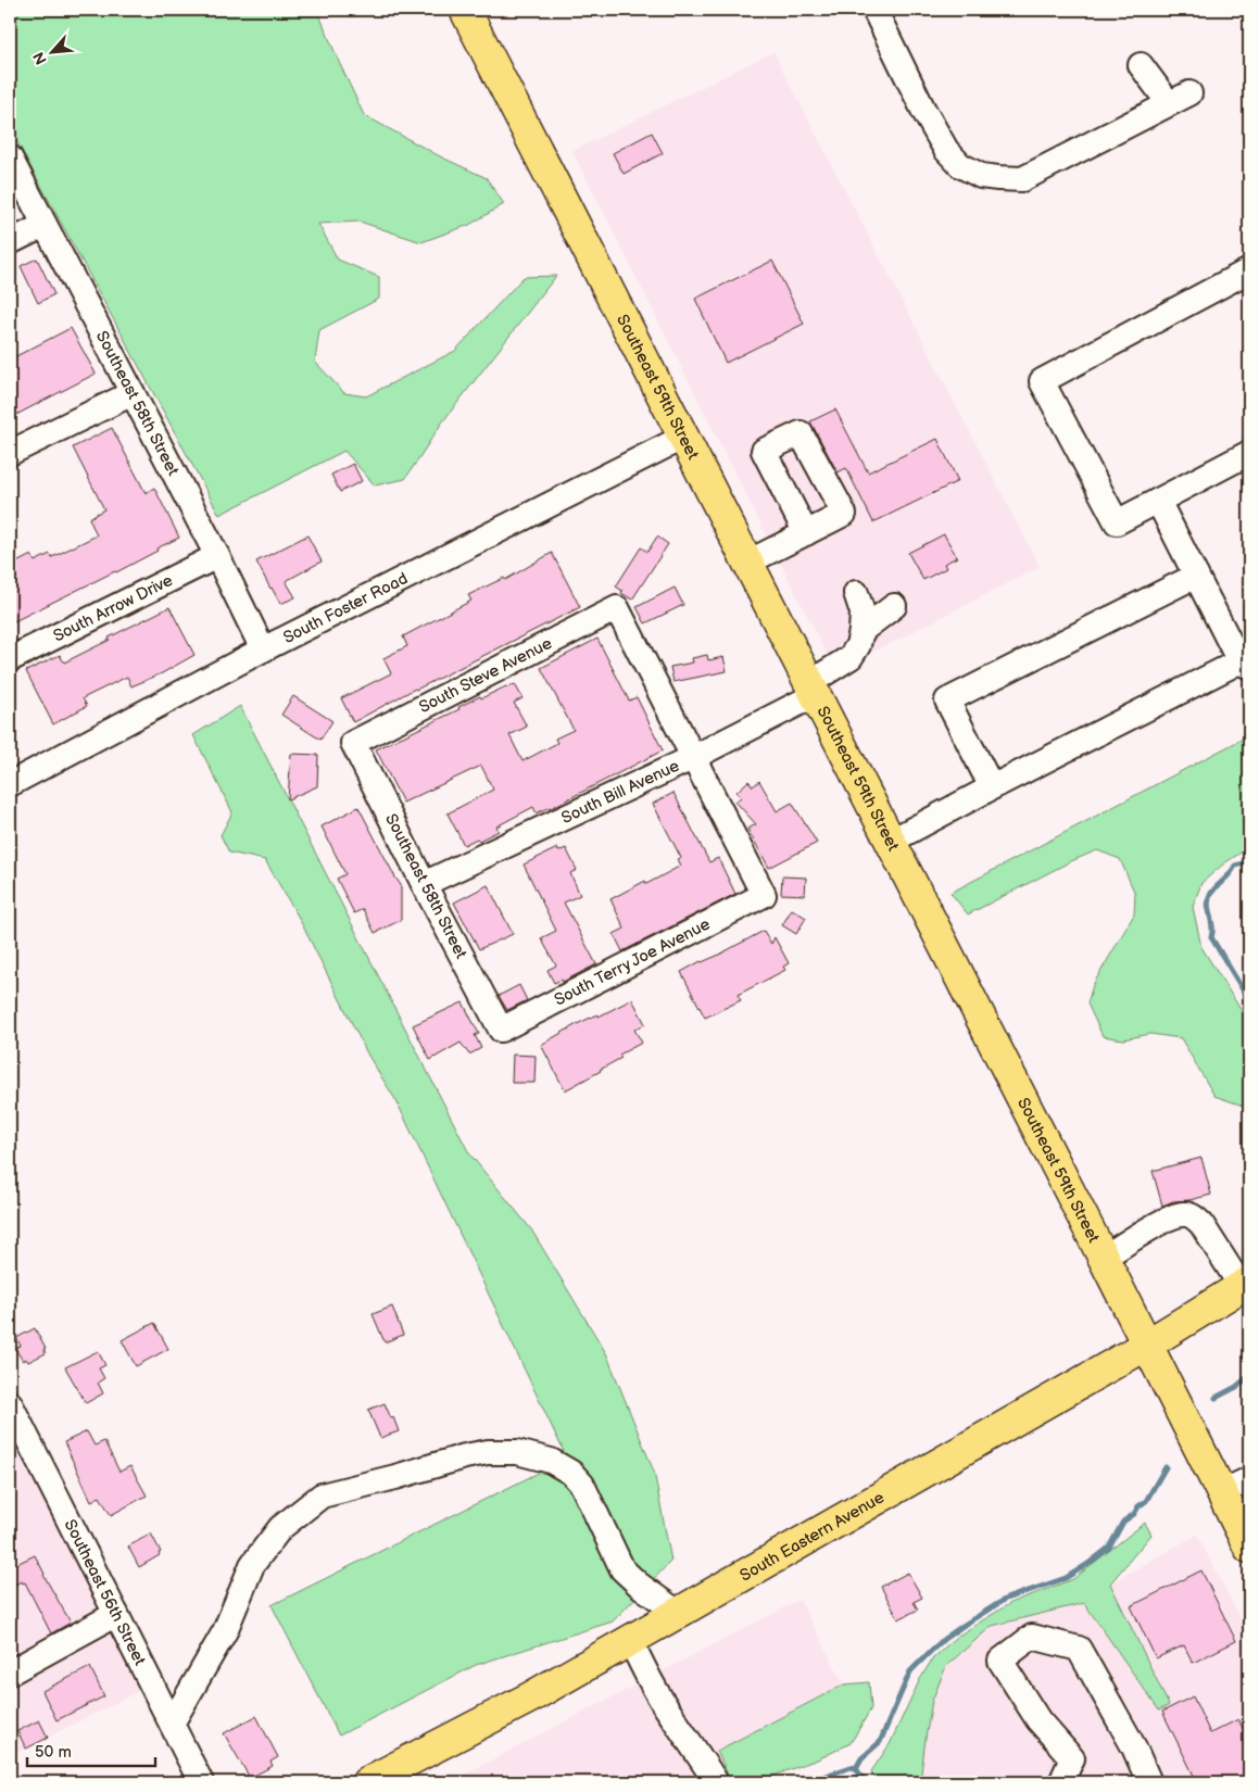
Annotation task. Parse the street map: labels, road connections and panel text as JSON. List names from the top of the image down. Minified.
{"streets":{"main road":["Southeast 59th Street","South Eastern Avenue"],"street":["Southeast 58th Street","South Arrow Drive","South Foster Road","South Steve Avenue","South Bill Avenue","South Terry Joe Avenue","Southeast 56th Street"]},"crossings":[["Southeast 59th Street","South Foster Road"],["Southeast 59th Street","South Bill Avenue"],["Southeast 59th Street","South Eastern Avenue"],["Southeast 58th Street","South Arrow Drive"],["Southeast 58th Street","South Foster Road"],["Southeast 58th Street","South Steve Avenue"],["Southeast 58th Street","South Bill Avenue"],["Southeast 58th Street","South Terry Joe Avenue"],["South Steve Avenue","South Bill Avenue"],["South Steve Avenue","South Terry Joe Avenue"],["South Bill Avenue","South Terry Joe Avenue"]],"scale_bar":"50 m","north":"bottom left"}
